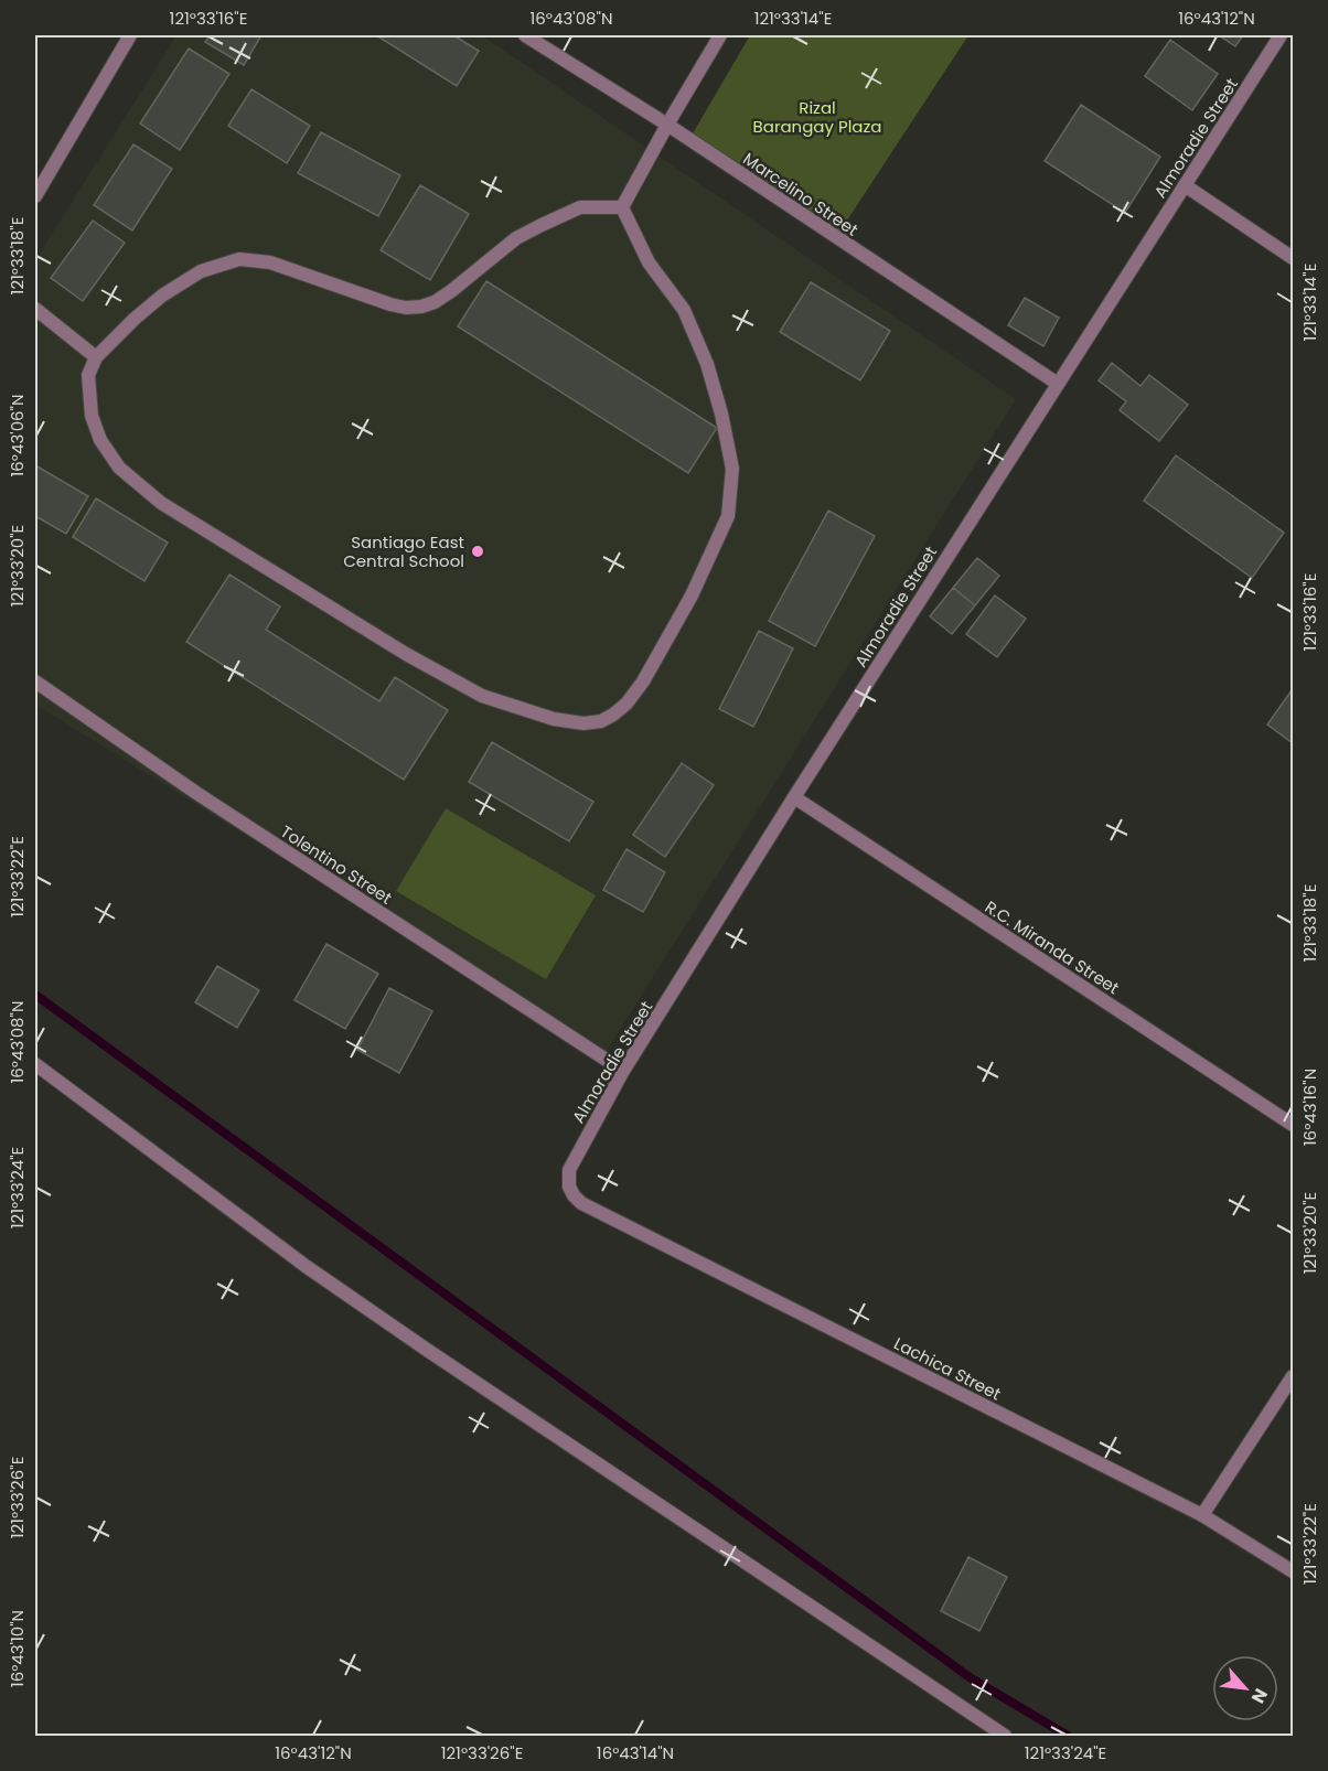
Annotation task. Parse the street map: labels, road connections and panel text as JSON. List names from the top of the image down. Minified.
{"streets":{"street":["Almoradie Street","Marcelino Street","Tolentino Street","R.C. Miranda Street","Lachica Street"]},"crossings":[["Almoradie Street","Marcelino Street"],["Almoradie Street","Tolentino Street"],["Almoradie Street","R.C. Miranda Street"],["Almoradie Street","Lachica Street"]],"parks":["Rizal Barangay Plaza"],"places":["Santiago East Central School"],"north":"bottom right","coordinates":["121°33'16\"E","16°43'08\"N","121°33'14\"E","16°43'12\"N","121°33'18\"E","16°43'06\"N","121°33'20\"E","121°33'22\"E","16°43'16\"N","121°33'24\"E","121°33'26\"E","16°43'10\"N","16°43'14\"N"]}
